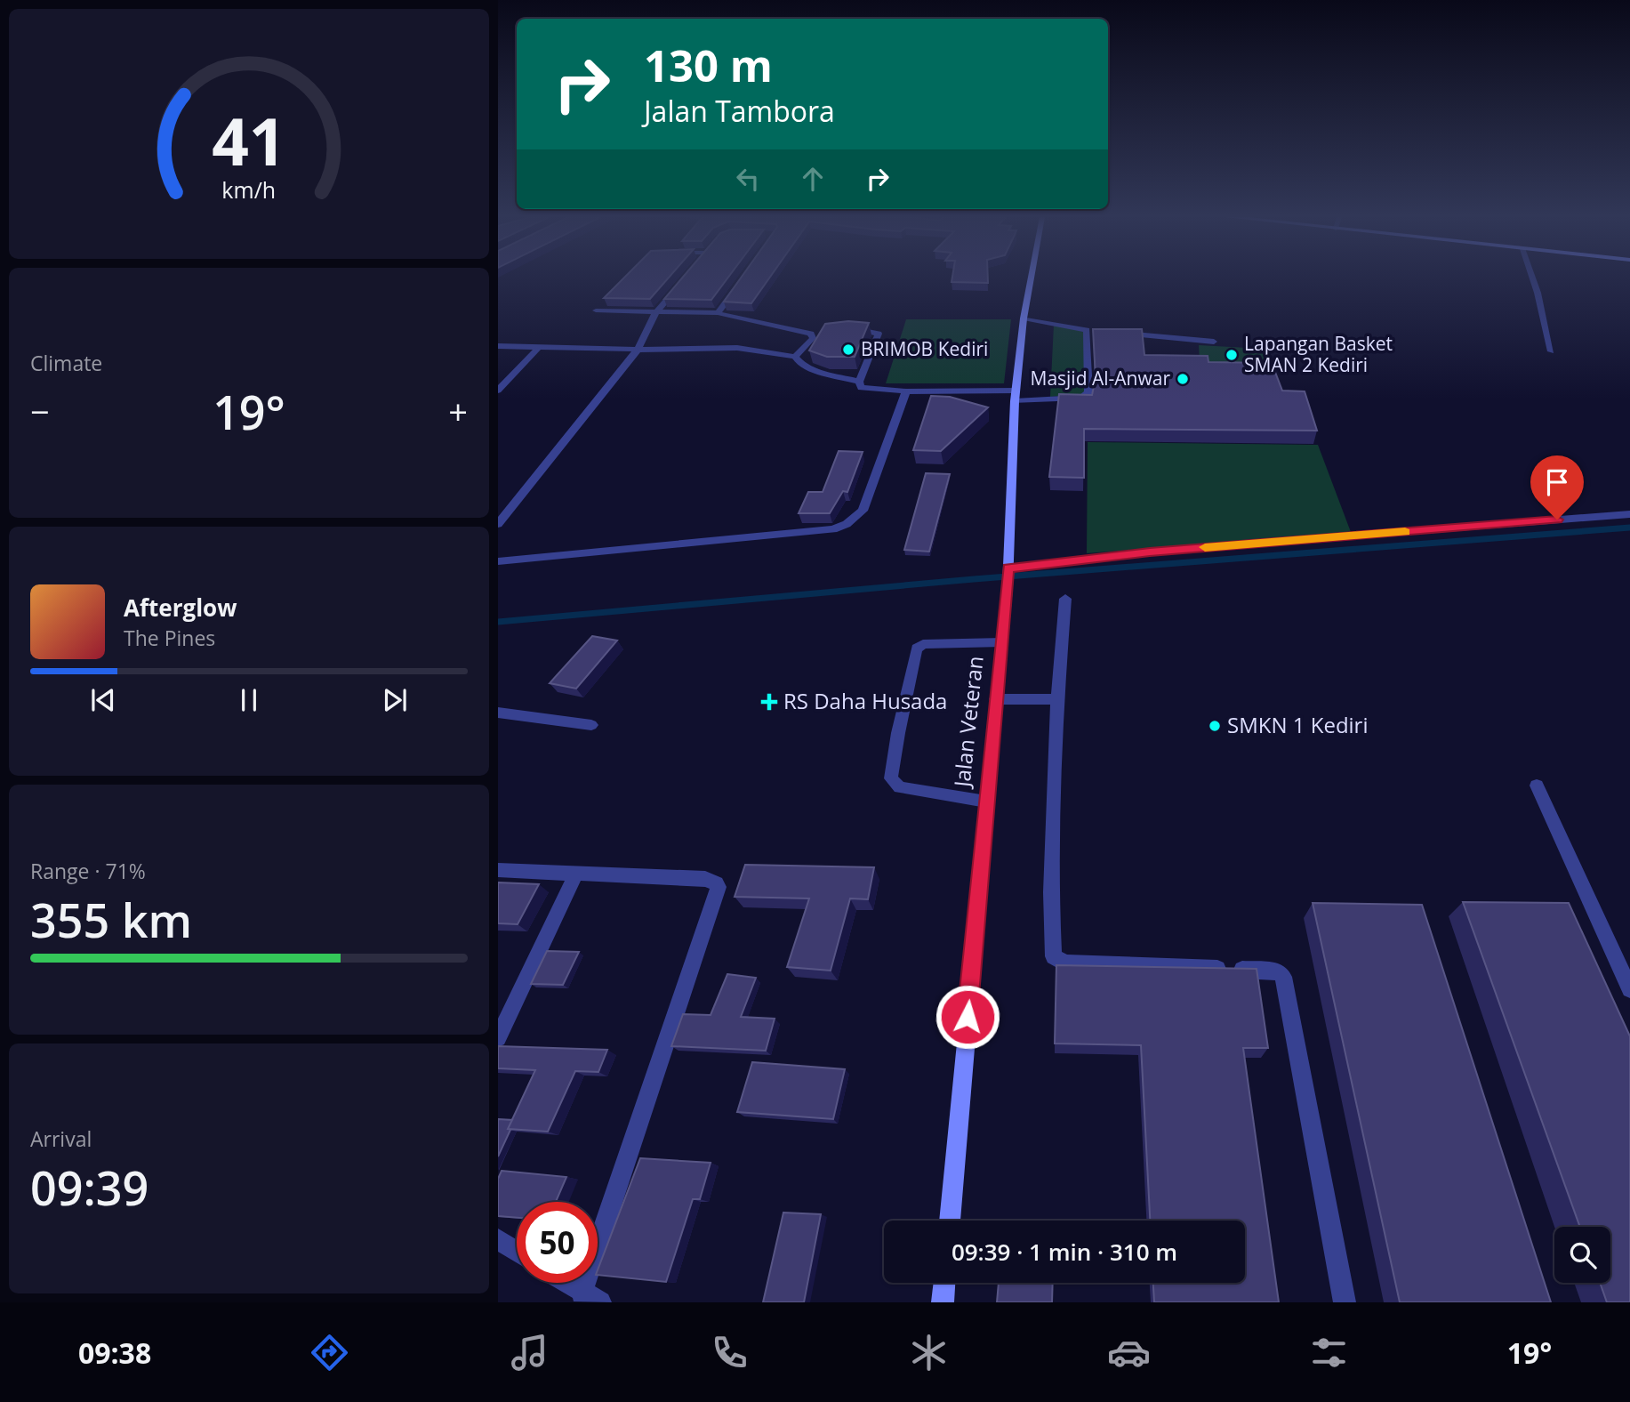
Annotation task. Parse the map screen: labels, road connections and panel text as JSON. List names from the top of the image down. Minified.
{"streets":{"main road":["Jalan Veteran"]},"places":{"other":["BRIMOB Kediri","Lapangan Basket SMAN 2 Kediri","Masjid Al-Anwar","SMKN 1 Kediri"],"health":["RS Daha Husada"]},"page":{"turn":["130 m","Jalan Tambora"],"tile":["Climate",["Range · 71%","355 km"],["Arrival","09:39"]],"heat":["−","19°","+"],"song":["Afterglow","The Pines"],"limit":"50","trip":"09:39 · 1 min · 310 m","tabs":["09:38","19°"],"gauge":["41","km/h"]}}
